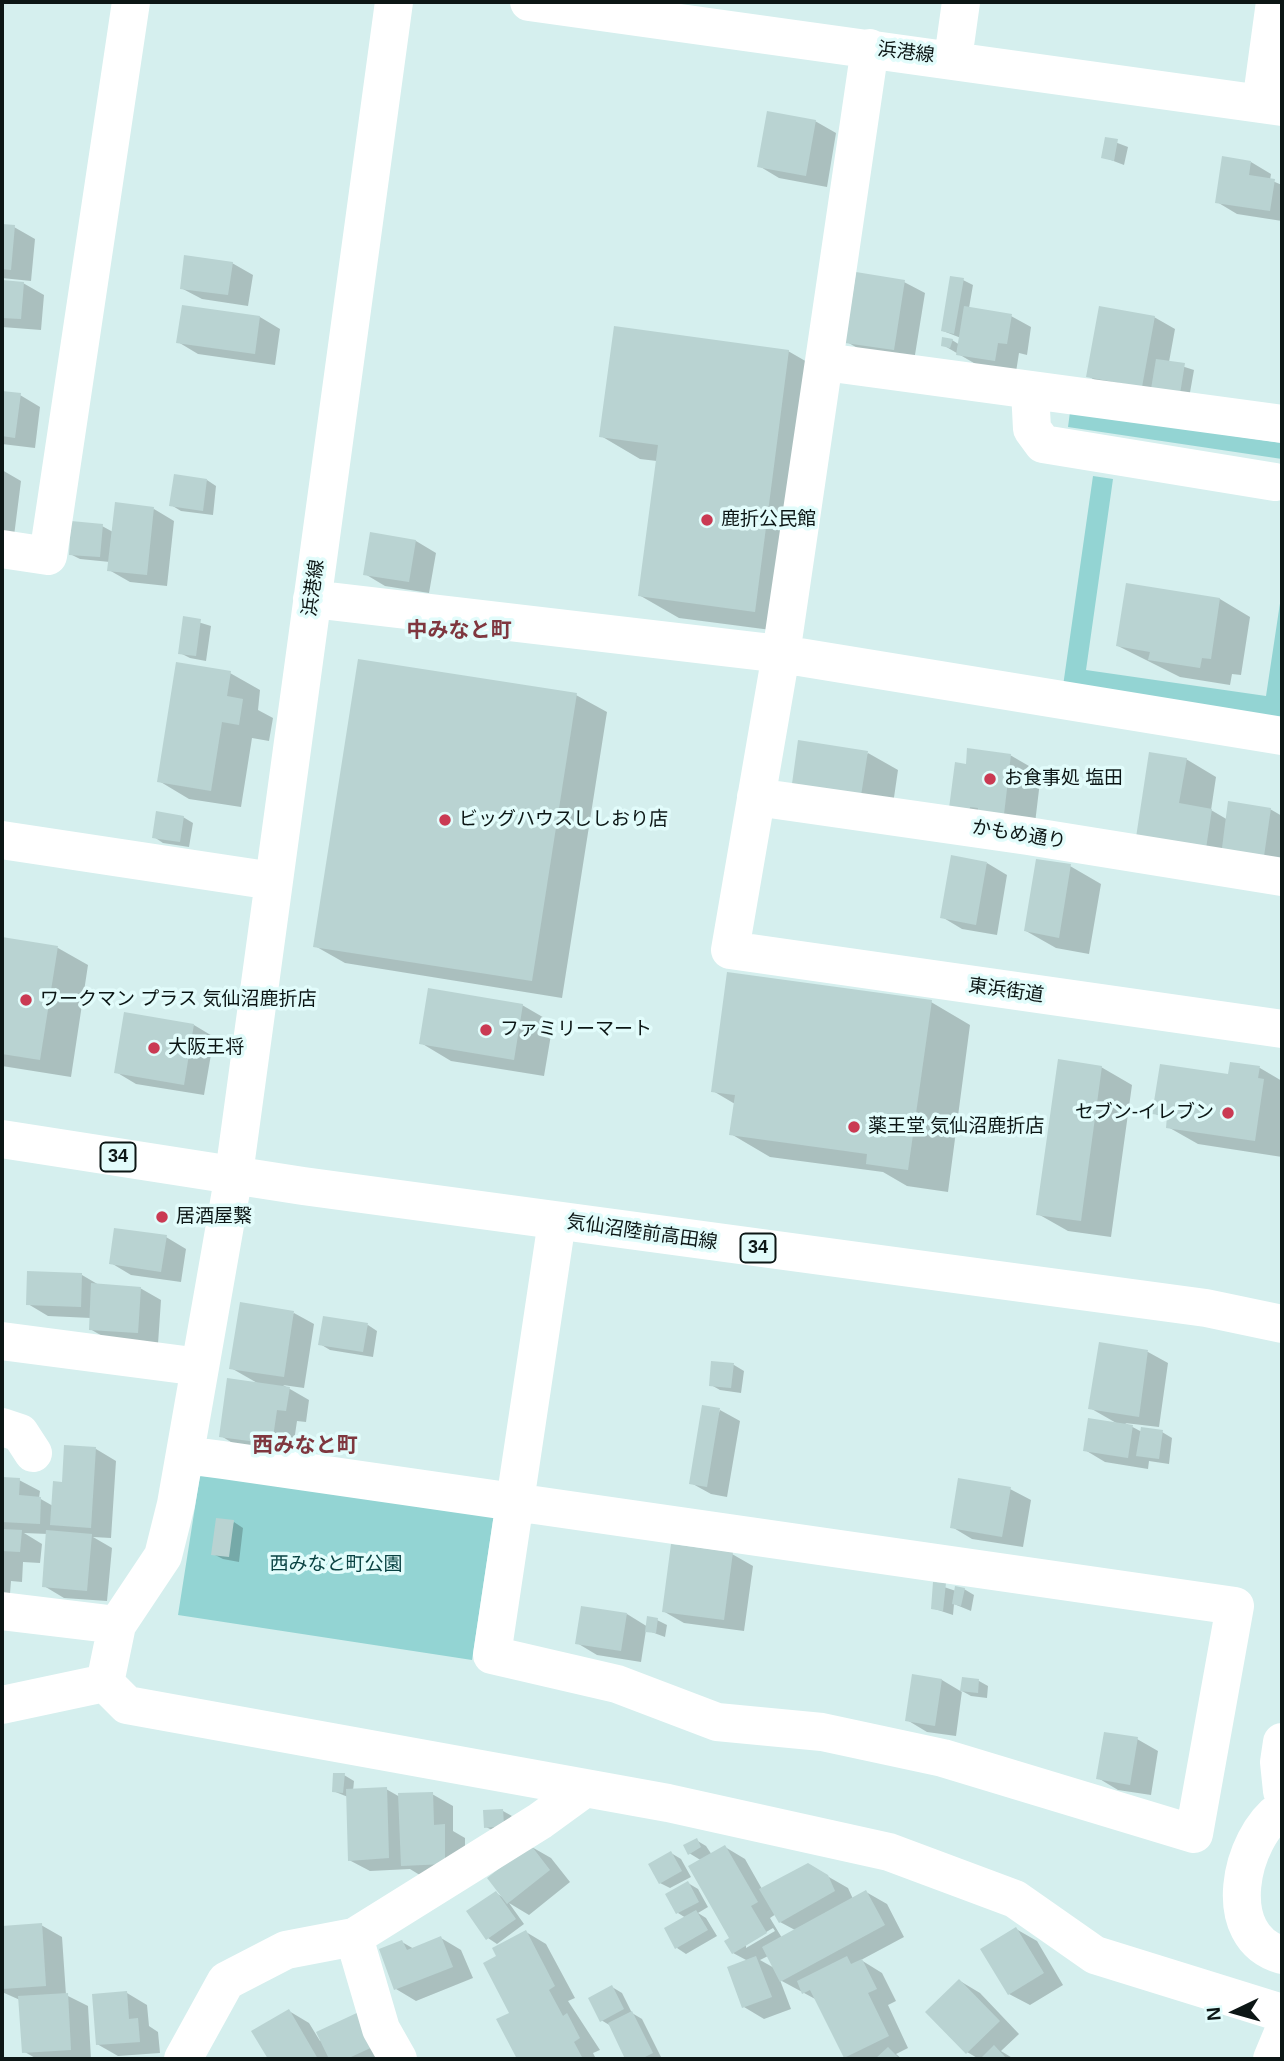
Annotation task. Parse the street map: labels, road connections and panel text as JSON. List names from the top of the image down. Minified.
{"streets":{"street":["浜港線","かもめ通り","東浜街道","34","気仙沼陸前高田線"]},"crossings":[["浜港線","気仙沼陸前高田線"],["かもめ通り","東浜街道"]],"districts":["中みなと町","西みなと町"],"parks":["西みなと町公園"],"places":["鹿折公民館","お食事処 塩田","ビッグハウスししおり店","ワークマン プラス 気仙沼鹿折店","ファミリーマート","大阪王将","セブン-イレブン","薬王堂 気仙沼鹿折店","居酒屋繋"],"north":"left"}
